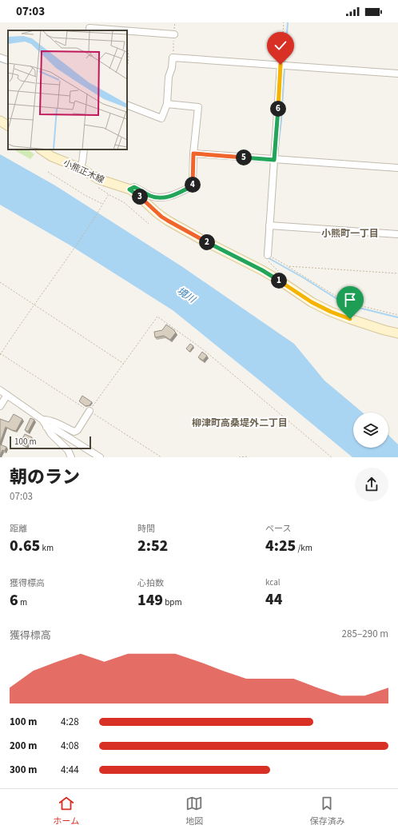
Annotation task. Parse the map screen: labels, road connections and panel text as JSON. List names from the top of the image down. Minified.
{"streets":{"main road":["小熊正木線"]},"districts":["小熊町一丁目","柳津町高桑堤外二丁目"],"water":["境川"],"scale_bar":"100 m","page":{"status":"07:03","pins":["6","5","4","3","2","1"],"scale":"100 m","heading":["朝のラン","07:03"],"stats":[["距離","0.65 km"],["時間","2:52"],["ペース","4:25 /km"],["獲得標高","6 m"],["心拍数","149 bpm"],["kcal","44"]],"chart":["獲得標高","285–290 m"],"list":[{"name":"100 m","note":"4:28"},{"name":"200 m","note":"4:08"},{"name":"300 m","note":"4:44"}],"tabs":["ホーム","地図","保存済み"]}}
